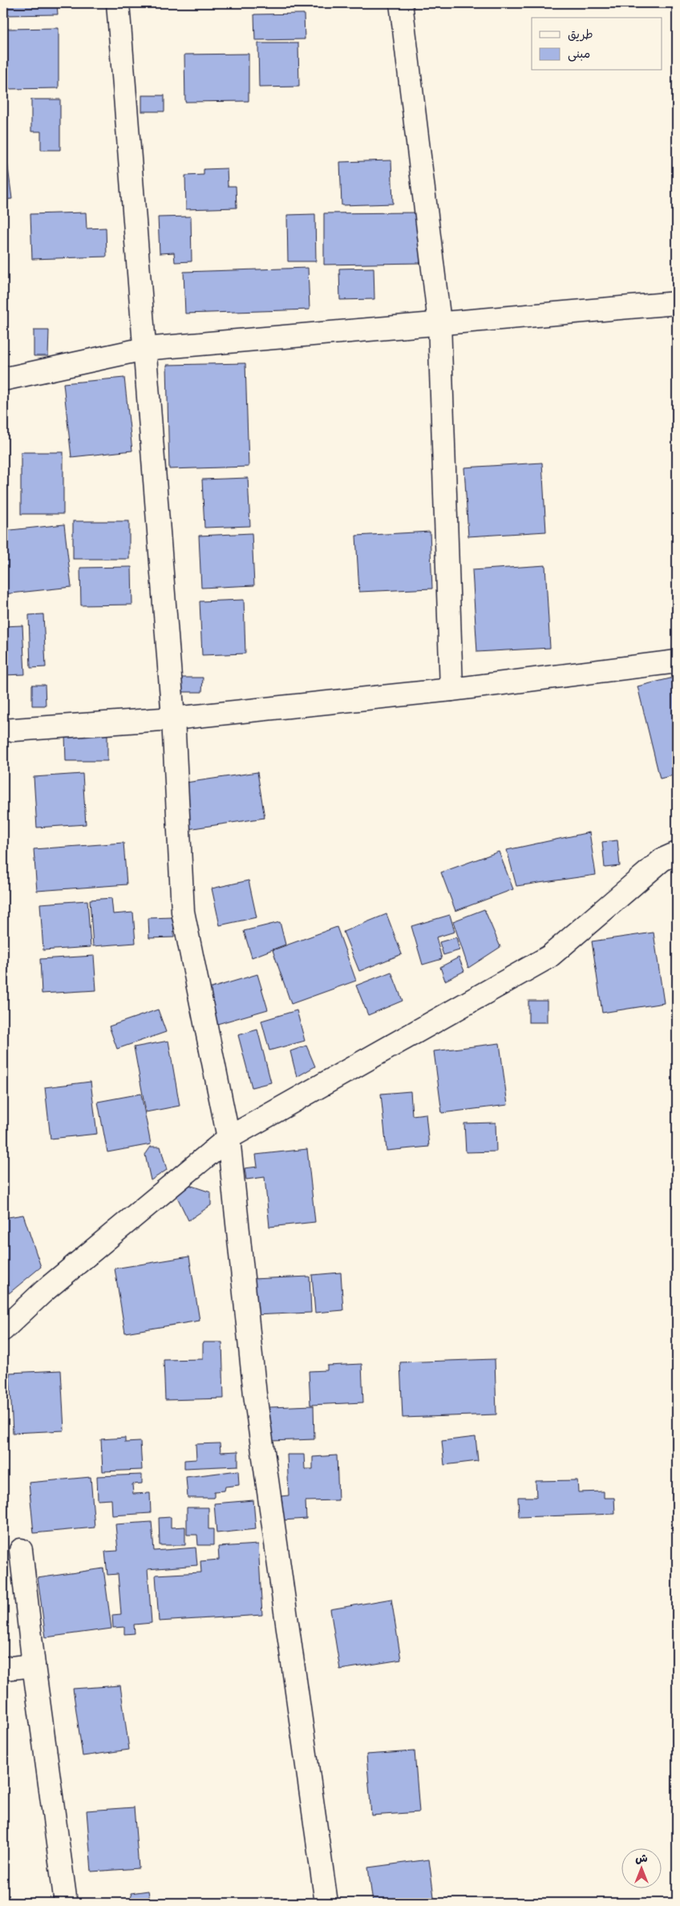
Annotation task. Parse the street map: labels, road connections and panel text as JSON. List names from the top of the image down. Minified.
{"legend":["طريق","مبنى"],"north":"top"}
